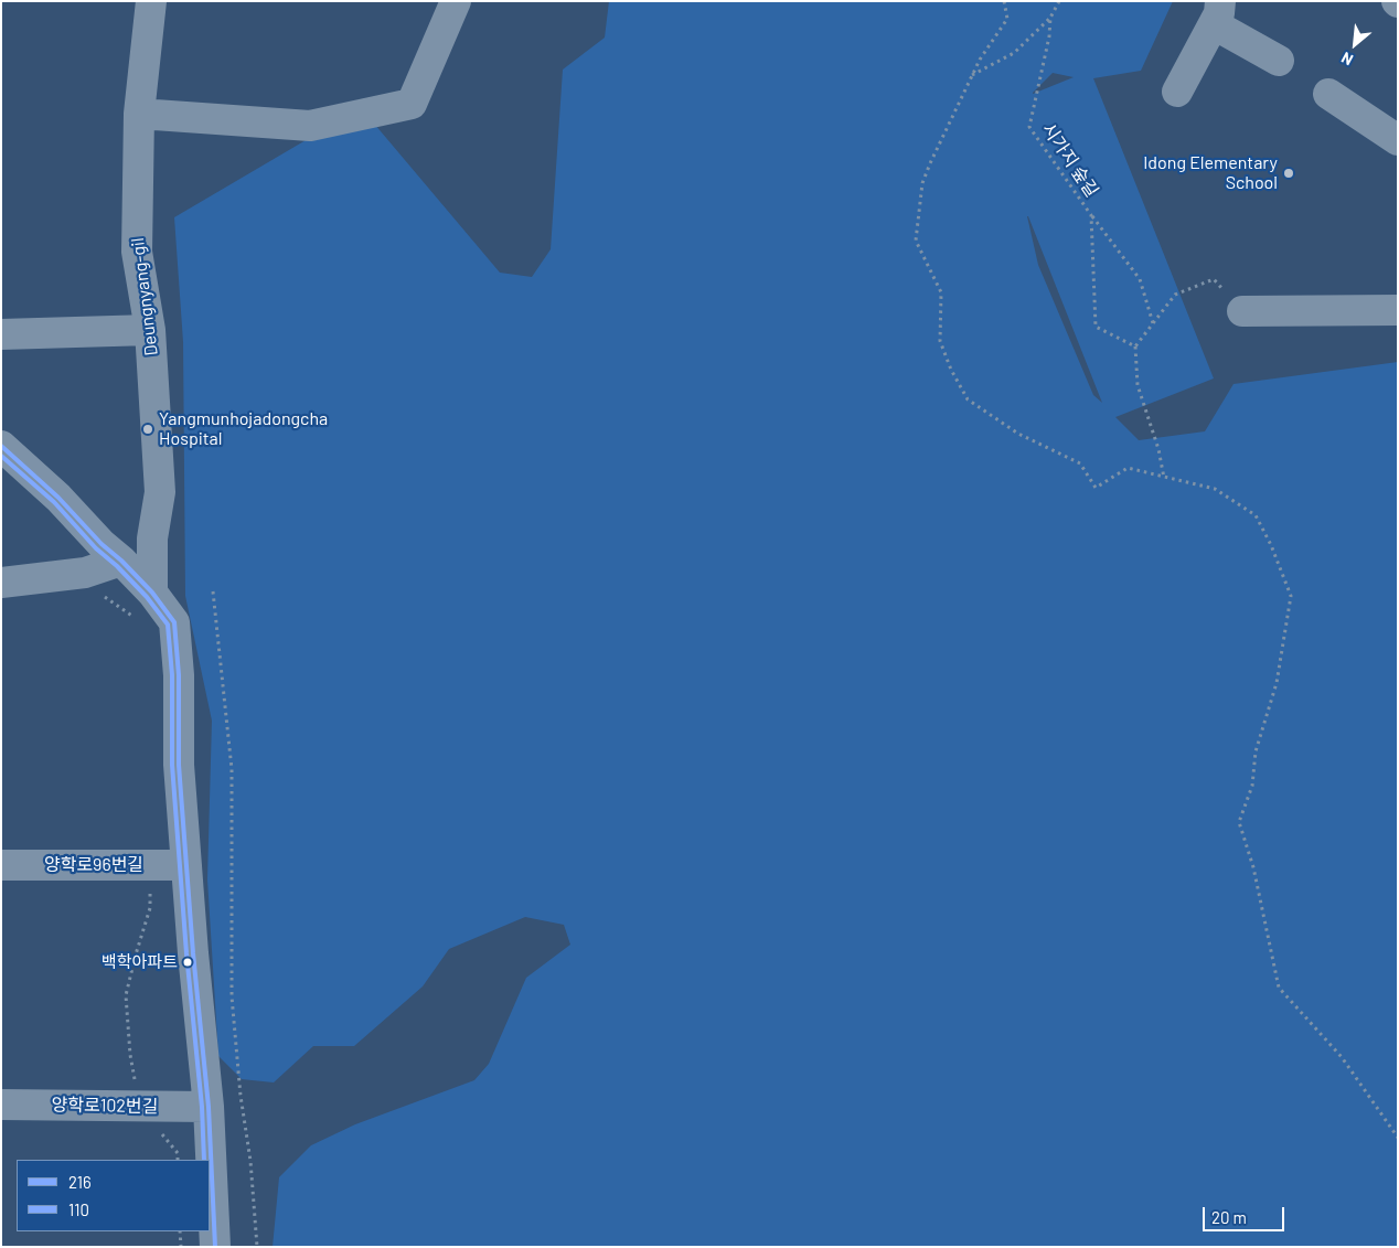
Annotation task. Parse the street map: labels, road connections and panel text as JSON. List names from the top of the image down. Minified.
{"streets":{"street":["Deungnyang-gil","양학로96번길","양학로102번길"],"path":["시가지 숲길"]},"places":["Idong Elementary School","Yangmunhojadongcha Hospital","백학아파트"],"lines":["transit line 216","transit line 110"],"legend":["216","110"],"scale_bar":"20 m","north":"bottom left"}
